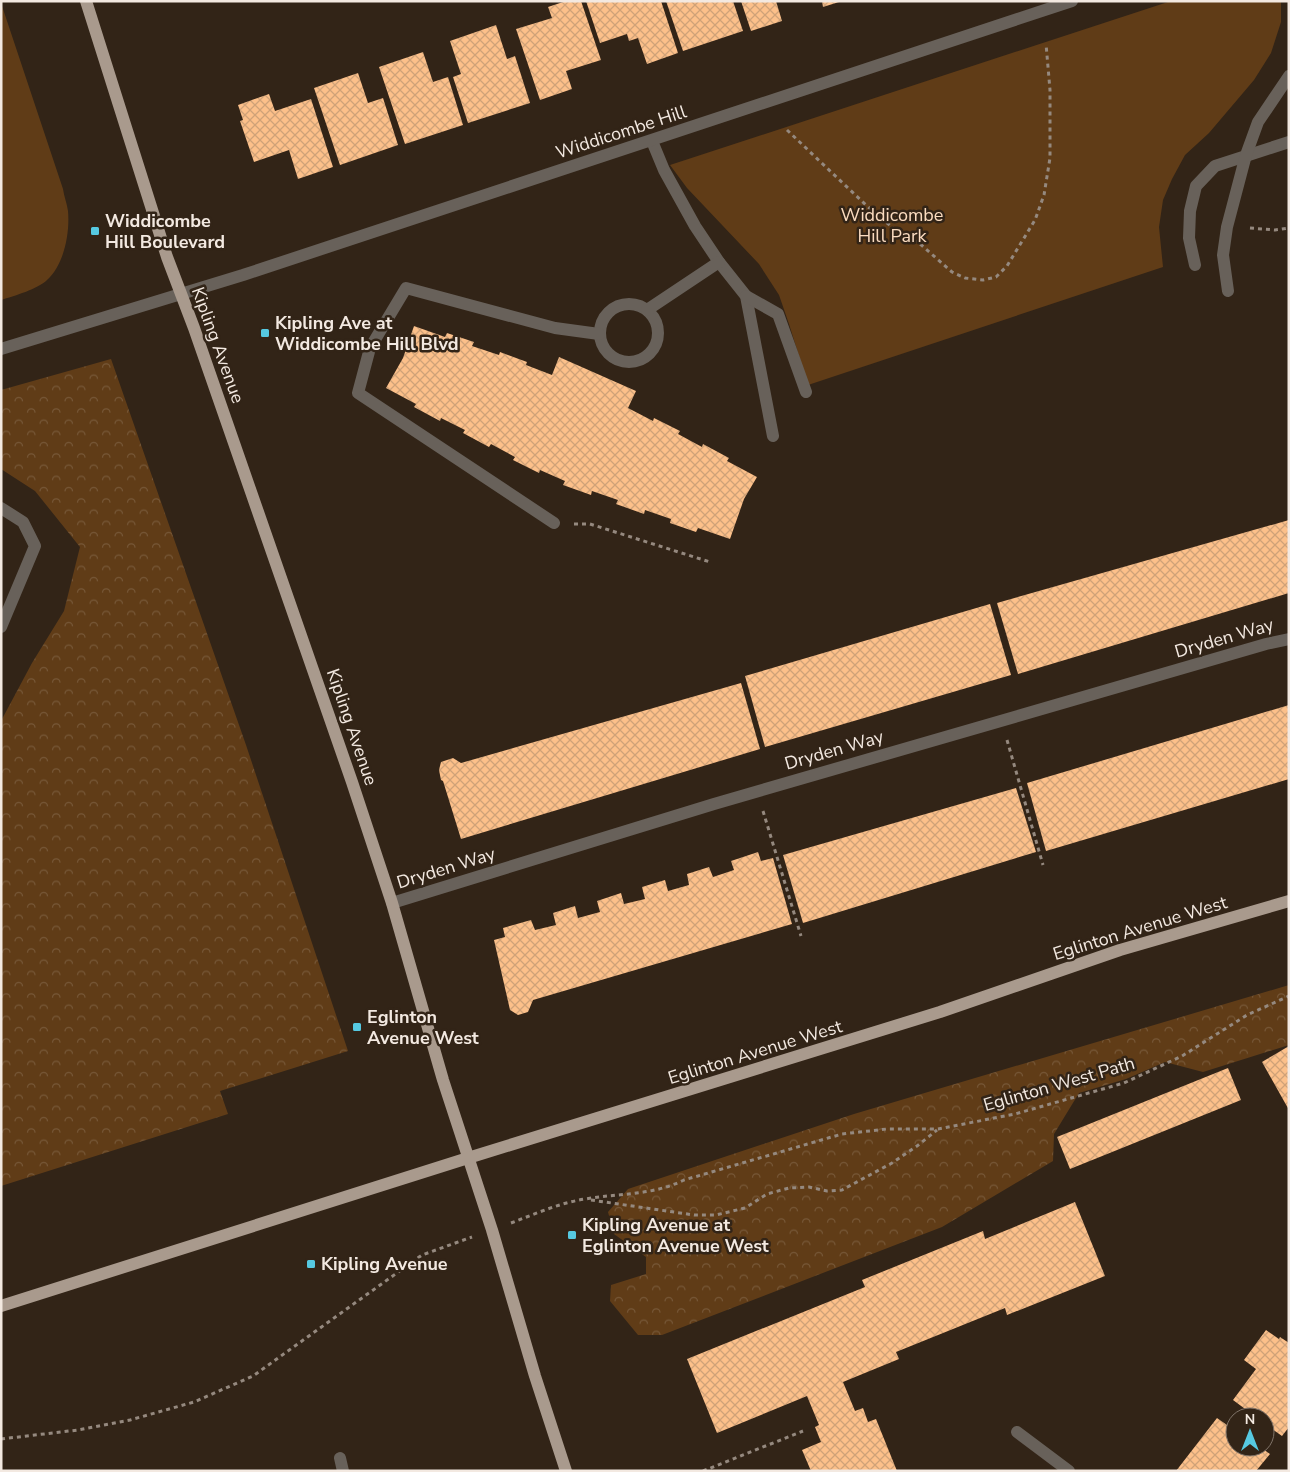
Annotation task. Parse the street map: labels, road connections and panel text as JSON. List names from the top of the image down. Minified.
{"streets":{"main road":["Kipling Avenue","Eglinton Avenue West"],"street":["Widdicombe Hill","Dryden Way"],"path":["Eglinton West Path"]},"crossings":[["Widdicombe Hill","Kipling Avenue"],["Kipling Avenue","Dryden Way"],["Kipling Avenue","Eglinton Avenue West"]],"parks":["Widdicombe Hill Park"],"places":{"transit":["Widdicombe Hill Boulevard","Kipling Ave at Widdicombe Hill Blvd","Eglinton Avenue West","Kipling Avenue at Eglinton Avenue West","Kipling Avenue"]},"north":"top"}
